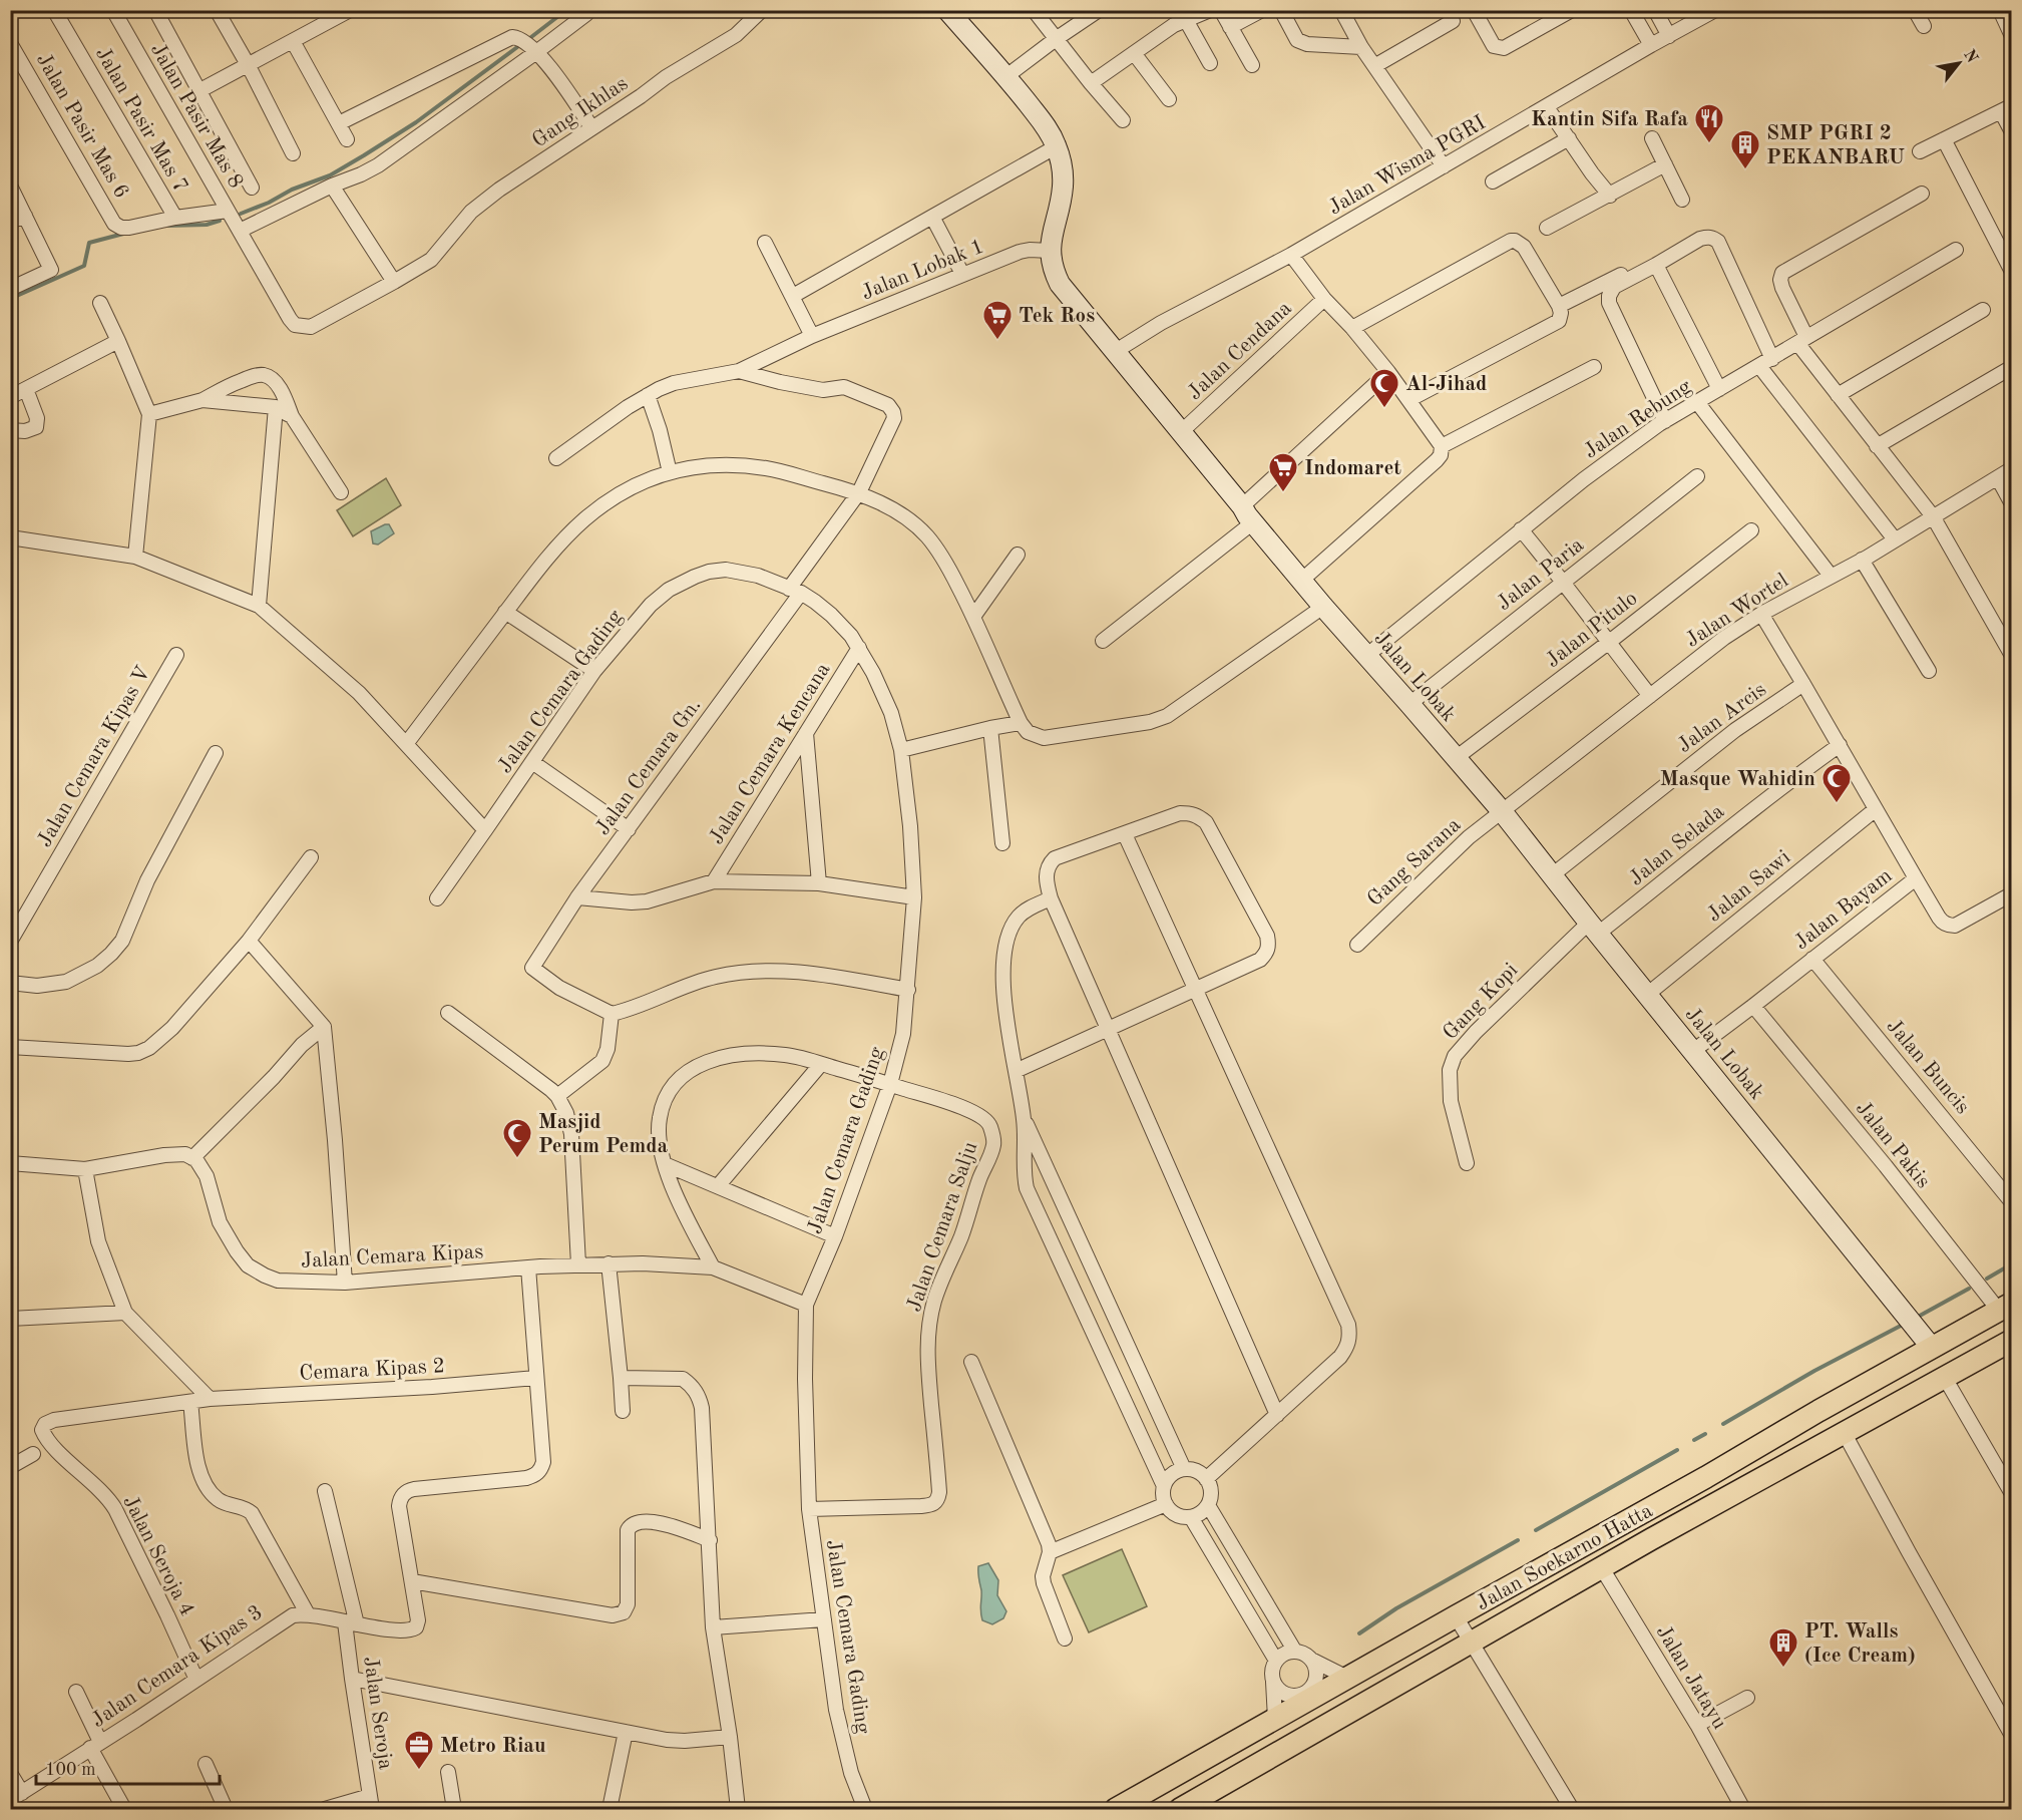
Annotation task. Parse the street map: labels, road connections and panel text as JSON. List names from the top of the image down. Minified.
{"streets":{"main road":["Jalan Lobak","Jalan Soekarno Hatta"],"street":["Gang Ikhlas","Jalan Pasir Mas 8","Jalan Pasir Mas 7","Jalan Pasir Mas 6","Jalan Wisma PGRI","Jalan Lobak 1","Jalan Cendana","Jalan Rebung","Jalan Paria","Jalan Wortel","Jalan Pitulo","Jalan Cemara Gading","Jalan Arcis","Jalan Cemara Kencana","Jalan Cemara Kipas V","Jalan Cemara Gn.","Jalan Selada","Gang Sarana","Jalan Sawi","Jalan Bayam","Gang Kopi","Jalan Buncis","Jalan Pakis","Jalan Cemara Salju","Jalan Cemara Kipas","Cemara Kipas 2","Jalan Seroja 4","Jalan Cemara Kipas 3","Jalan Jatayu","Jalan Seroja"]},"crossings":[["Gang Ikhlas","Jalan Pasir Mas 8"],["Jalan Pasir Mas 7","Jalan Pasir Mas 6"],["Jalan Wisma PGRI","Jalan Lobak"],["Jalan Lobak 1","Jalan Lobak"],["Jalan Lobak 1","Jalan Cemara Gn."],["Jalan Cendana","Jalan Lobak"],["Jalan Rebung","Jalan Lobak"],["Jalan Paria","Jalan Lobak"],["Jalan Wortel","Jalan Lobak"],["Jalan Wortel","Gang Sarana"],["Jalan Pitulo","Jalan Lobak"],["Jalan Lobak","Jalan Arcis"],["Jalan Lobak","Jalan Selada"],["Jalan Lobak","Gang Sarana"],["Jalan Lobak","Jalan Sawi"],["Jalan Lobak","Jalan Bayam"],["Jalan Lobak","Gang Kopi"],["Jalan Lobak","Jalan Soekarno Hatta"],["Jalan Cemara Gading","Jalan Cemara Kencana"],["Jalan Cemara Gading","Jalan Cemara Gn."],["Jalan Cemara Gading","Jalan Cemara Salju"],["Jalan Cemara Gading","Jalan Cemara Kipas"],["Jalan Selada","Gang Kopi"],["Jalan Bayam","Jalan Buncis"],["Jalan Bayam","Jalan Pakis"],["Jalan Pakis","Jalan Soekarno Hatta"],["Jalan Cemara Kipas","Jalan Cemara Kipas 3"],["Cemara Kipas 2","Jalan Seroja 4"],["Cemara Kipas 2","Jalan Cemara Kipas 3"],["Jalan Seroja 4","Jalan Cemara Kipas 3"],["Jalan Soekarno Hatta","Jalan Jatayu"],["Jalan Cemara Kipas 3","Jalan Seroja"]],"places":{"restaurant":["Kantin Sifa Rafa"],"building":["SMP PGRI 2 PEKANBARU","PT. Walls (Ice Cream)"],"supermarket":["Tek Ros","Indomaret"],"mosque":["Al-Jihad","Masque Wahidin","Masjid Perum Pemda"],"office":["Metro Riau"]},"scale_bar":"100 m","north":"top right"}
